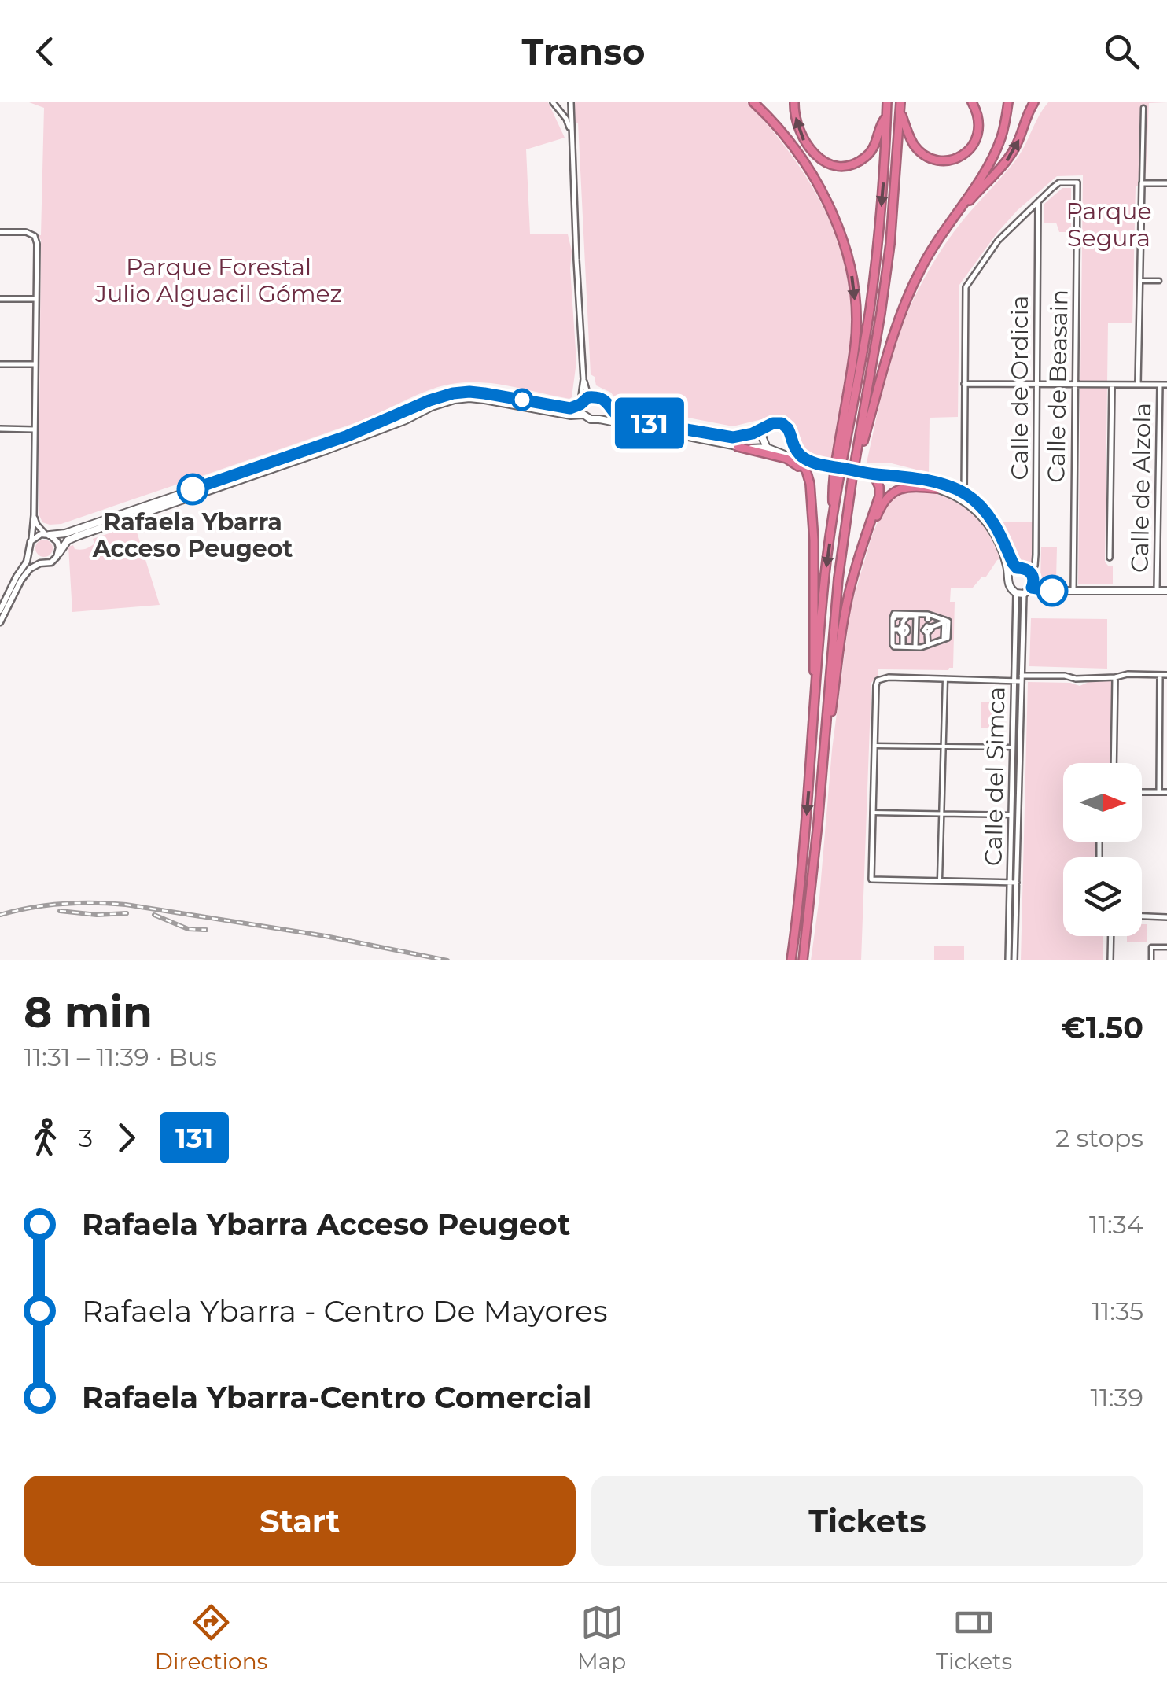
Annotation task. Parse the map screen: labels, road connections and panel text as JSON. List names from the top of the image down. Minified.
{"streets":{"street":["Calle de Beasain","Calle de Ordicia","Calle de Alzola","Calle del Simca"]},"crossings":[["Calle de Beasain","Calle de Ordicia"],["Calle de Ordicia","Calle del Simca"]],"parks":["Parque Segura","Parque Forestal Julio Alguacil Gómez"],"places":["Rafaela Ybarra Acceso Peugeot"],"lines":["bus line 131"],"north":"right","page":{"header":"Transo","on_map":"131","heading":["8 min","11:31 – 11:39 · Bus","€1.50"],"legs":["3","131","2 stops"],"list":[{"name":"Rafaela Ybarra Acceso Peugeot","value":"11:34"},{"name":"Rafaela Ybarra - Centro De Mayores","value":"11:35"},{"name":"Rafaela Ybarra-Centro Comercial","value":"11:39"}],"buttons":["Start","Tickets"],"tabs":["Directions","Map","Tickets"]}}
